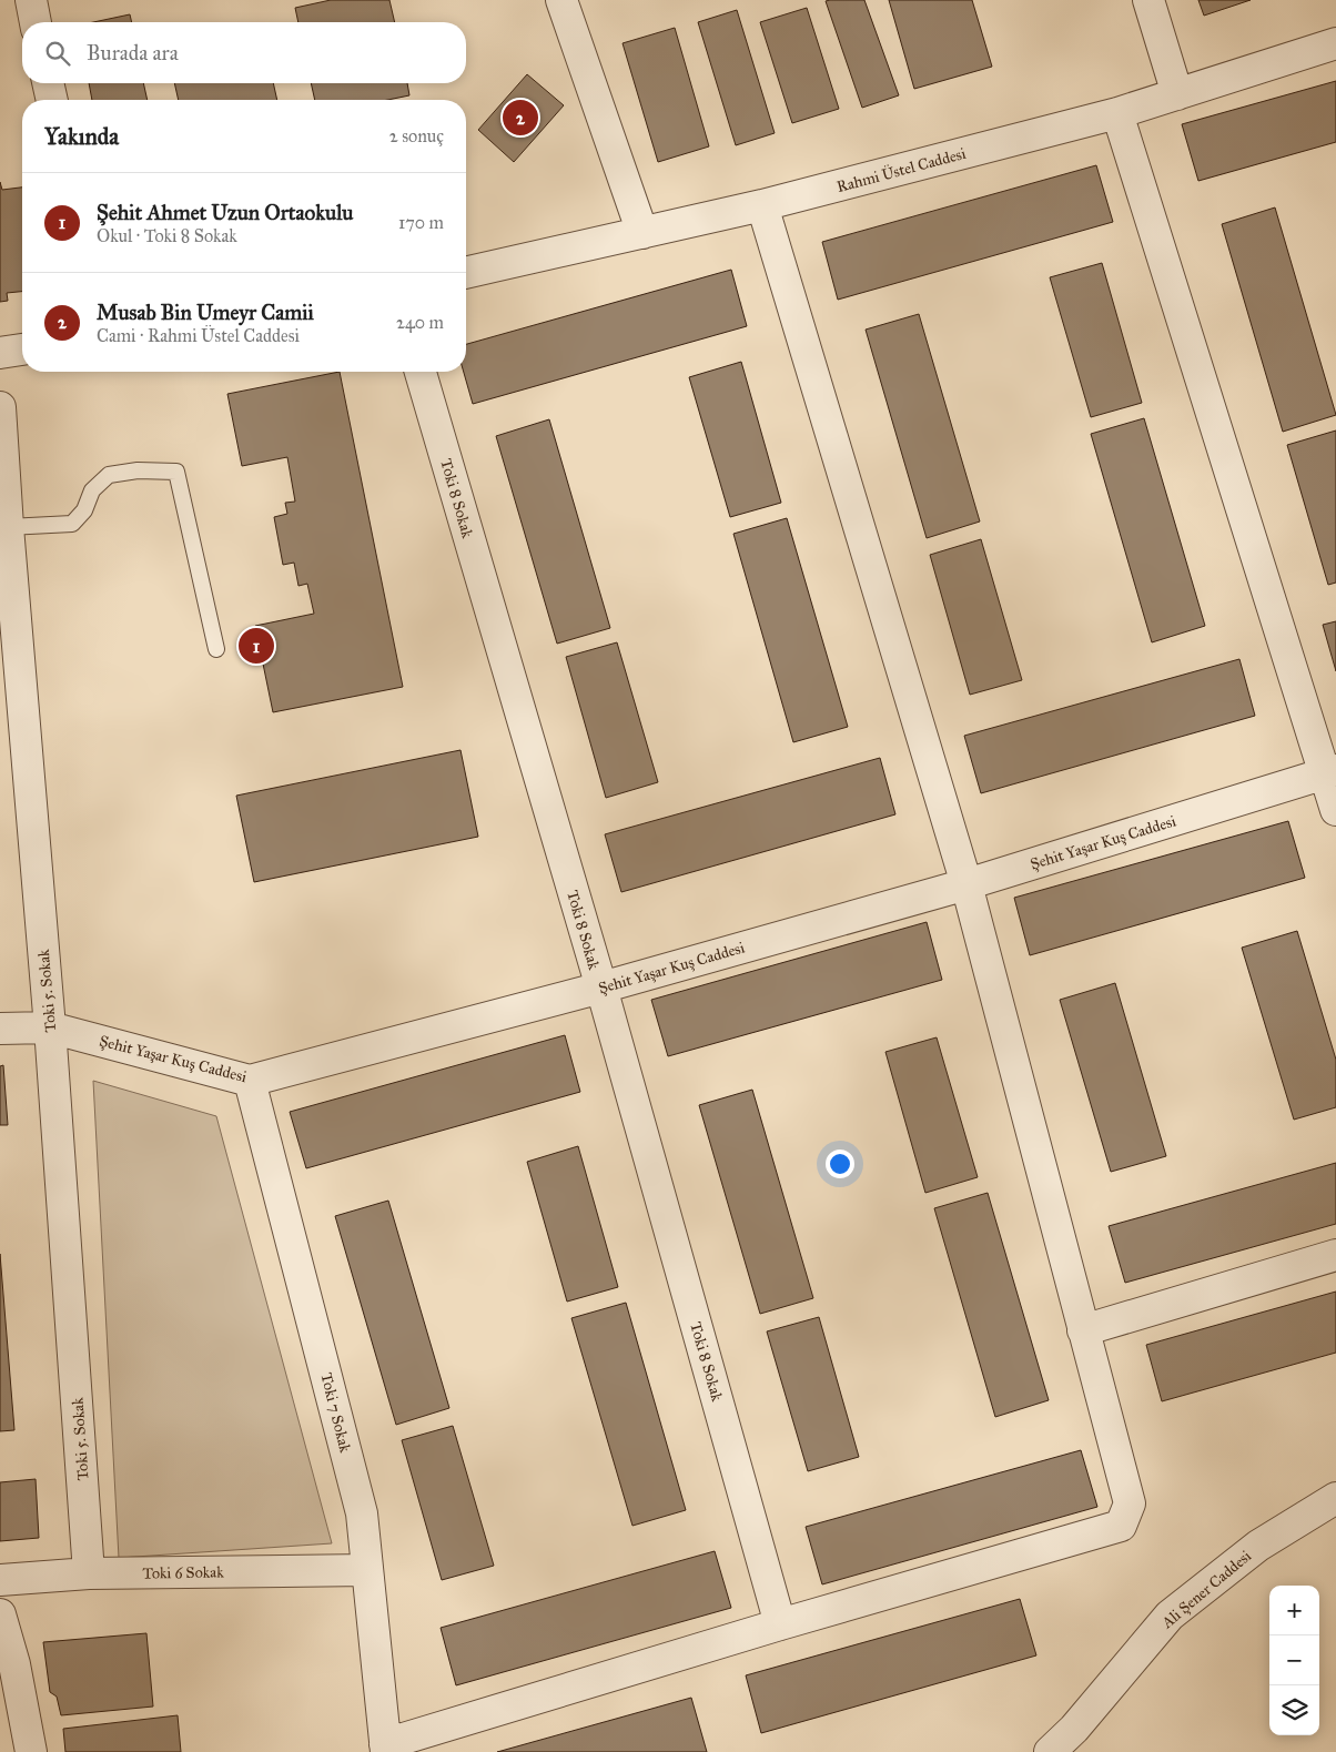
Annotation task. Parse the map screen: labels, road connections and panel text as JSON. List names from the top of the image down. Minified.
{"streets":{"street":["Rahmi Üstel Caddesi","Toki 8 Sokak","Şehit Yaşar Kuş Caddesi","Toki 5. Sokak","Toki 7 Sokak","Toki 6 Sokak","Ali Şener Caddesi"]},"crossings":[["Toki 8 Sokak","Şehit Yaşar Kuş Caddesi"],["Şehit Yaşar Kuş Caddesi","Toki 5. Sokak"],["Şehit Yaşar Kuş Caddesi","Toki 7 Sokak"],["Toki 5. Sokak","Toki 6 Sokak"],["Toki 7 Sokak","Toki 6 Sokak"]],"page":{"search":"Burada ara","pins":["2","1"],"heading":["Yakında","2 sonuç"],"list":[{"mark":"1","name":"Şehit Ahmet Uzun Ortaokulu","note":"Okul · Toki 8 Sokak","value":"170 m"},{"mark":"2","name":"Musab Bin Umeyr Camii","note":"Cami · Rahmi Üstel Caddesi","value":"240 m"}],"map_buttons":["+","−"]}}
